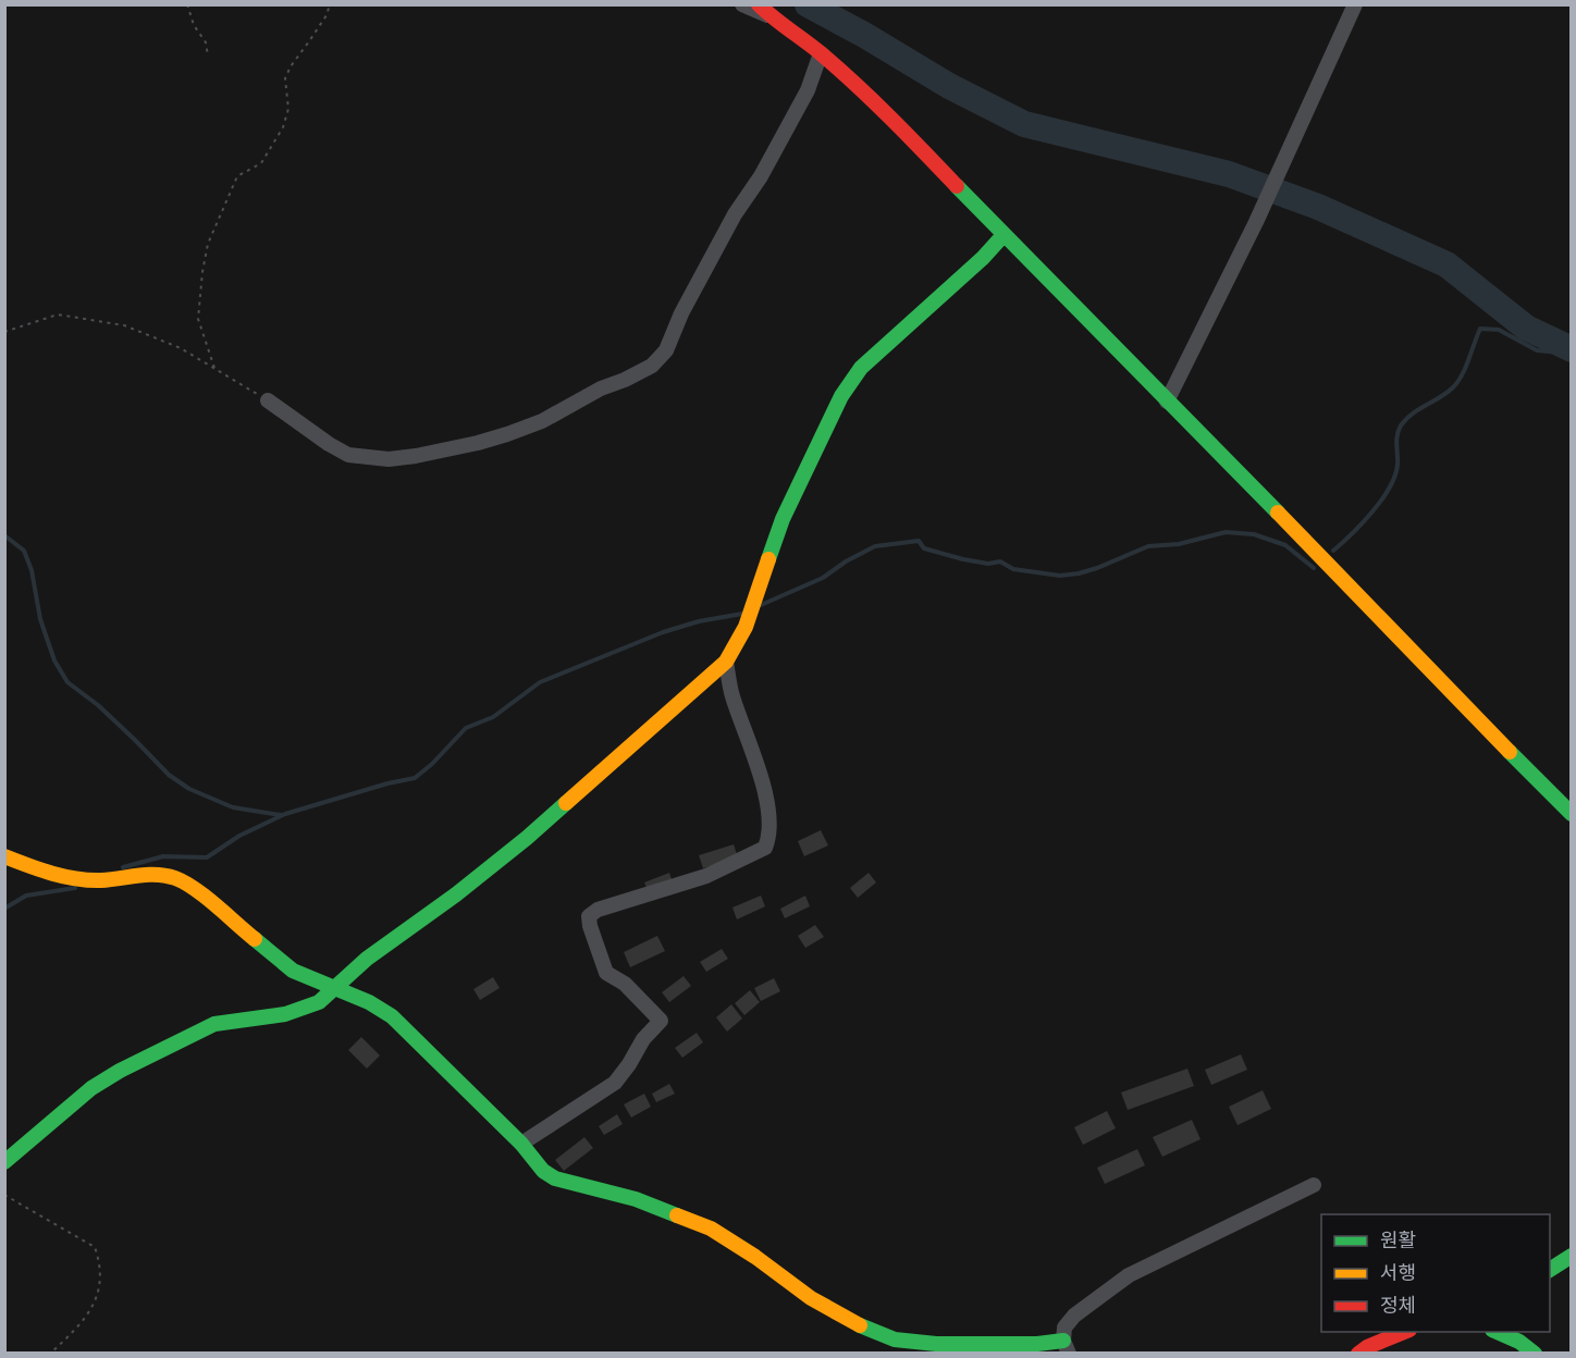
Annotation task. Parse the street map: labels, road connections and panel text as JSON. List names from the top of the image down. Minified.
{"legend":["원활","서행","정체"]}
